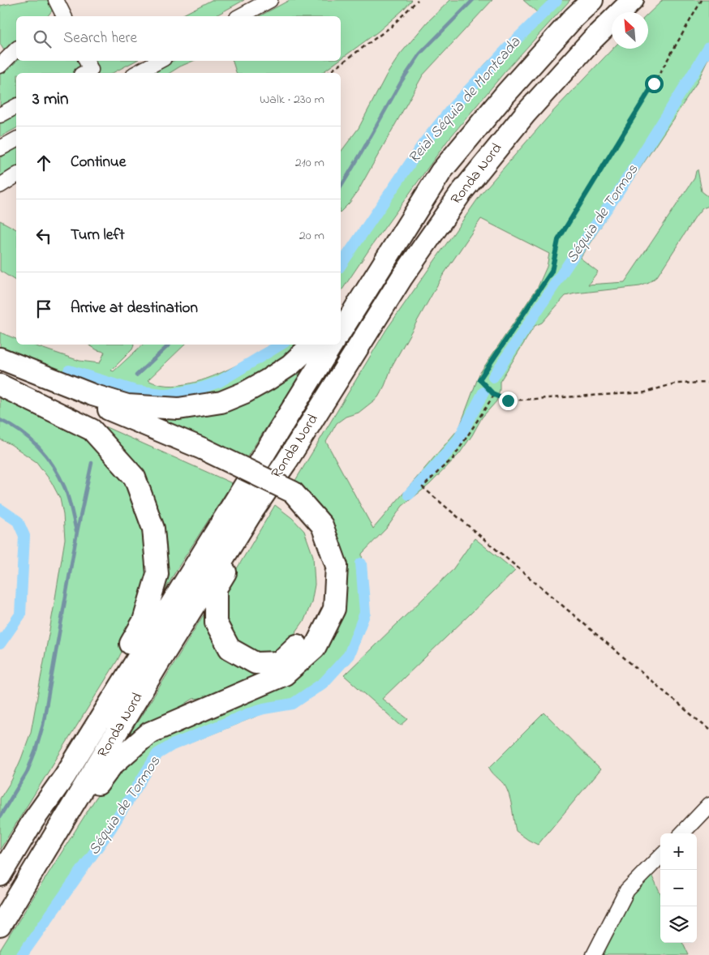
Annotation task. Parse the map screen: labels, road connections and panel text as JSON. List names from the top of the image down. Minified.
{"streets":{"highway":["Ronda Nord"]},"water":["Reial Séquia de Montcada","Séquia de Tormos"],"north":"top left","page":{"search":"Search here","heading":["3 min","Walk · 230 m"],"list":[["Continue","210 m"],["Turn left","20 m"],"Arrive at destination"],"map_buttons":["+","−"]}}
